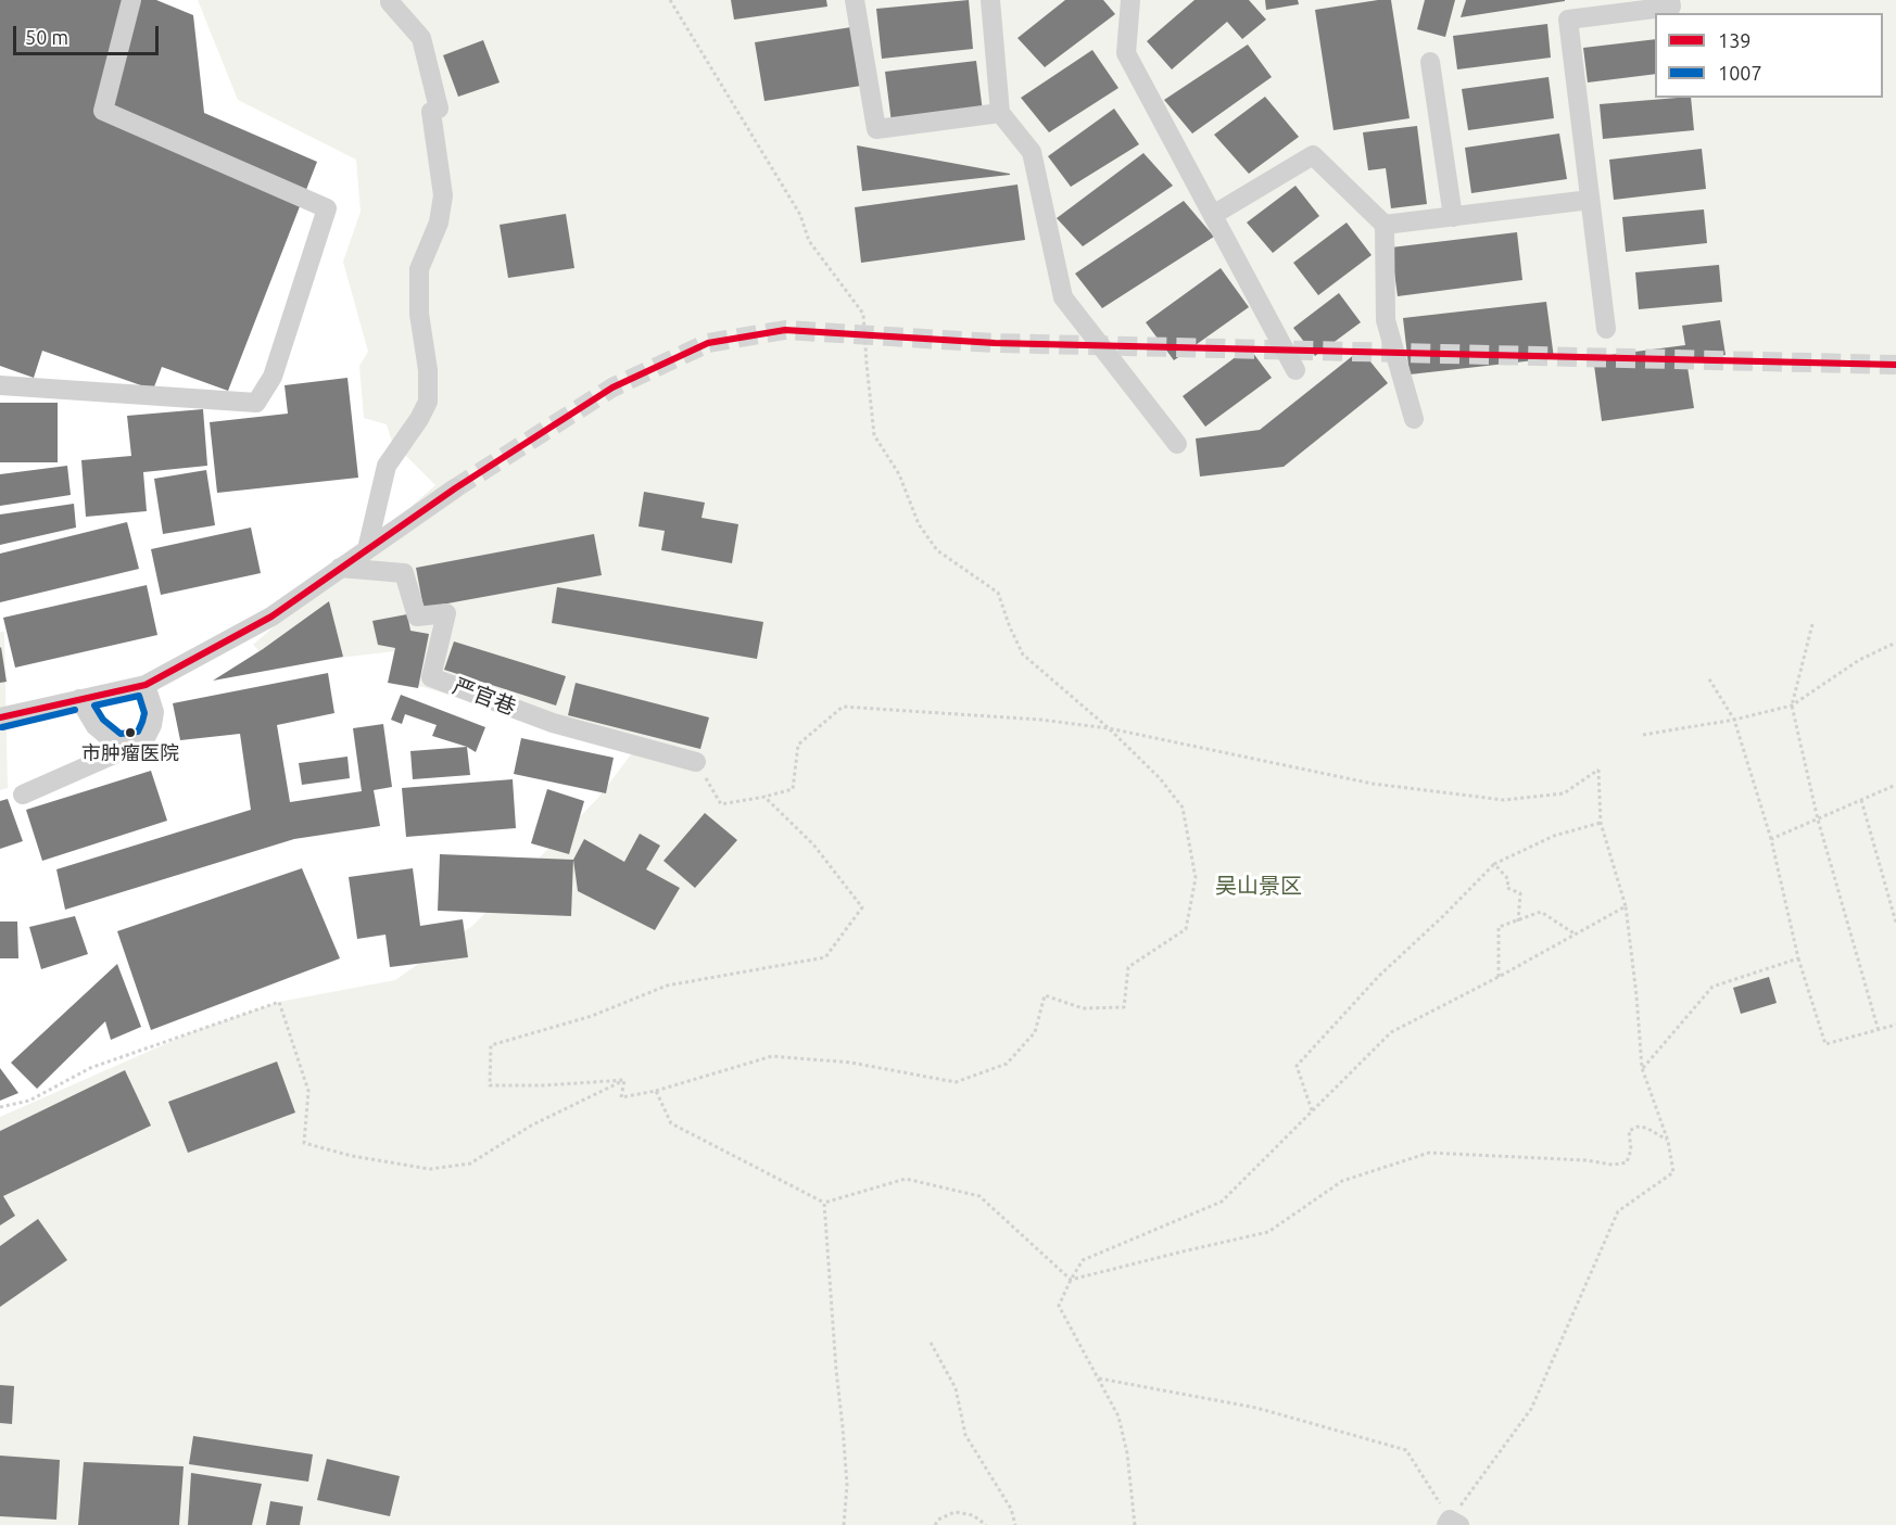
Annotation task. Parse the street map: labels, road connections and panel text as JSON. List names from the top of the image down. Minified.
{"streets":{"street":["严官巷"]},"parks":["吴山景区"],"places":["市肿瘤医院"],"lines":["transit line 139","transit line 1007"],"legend":["139","1007"],"scale_bar":"50 m"}
